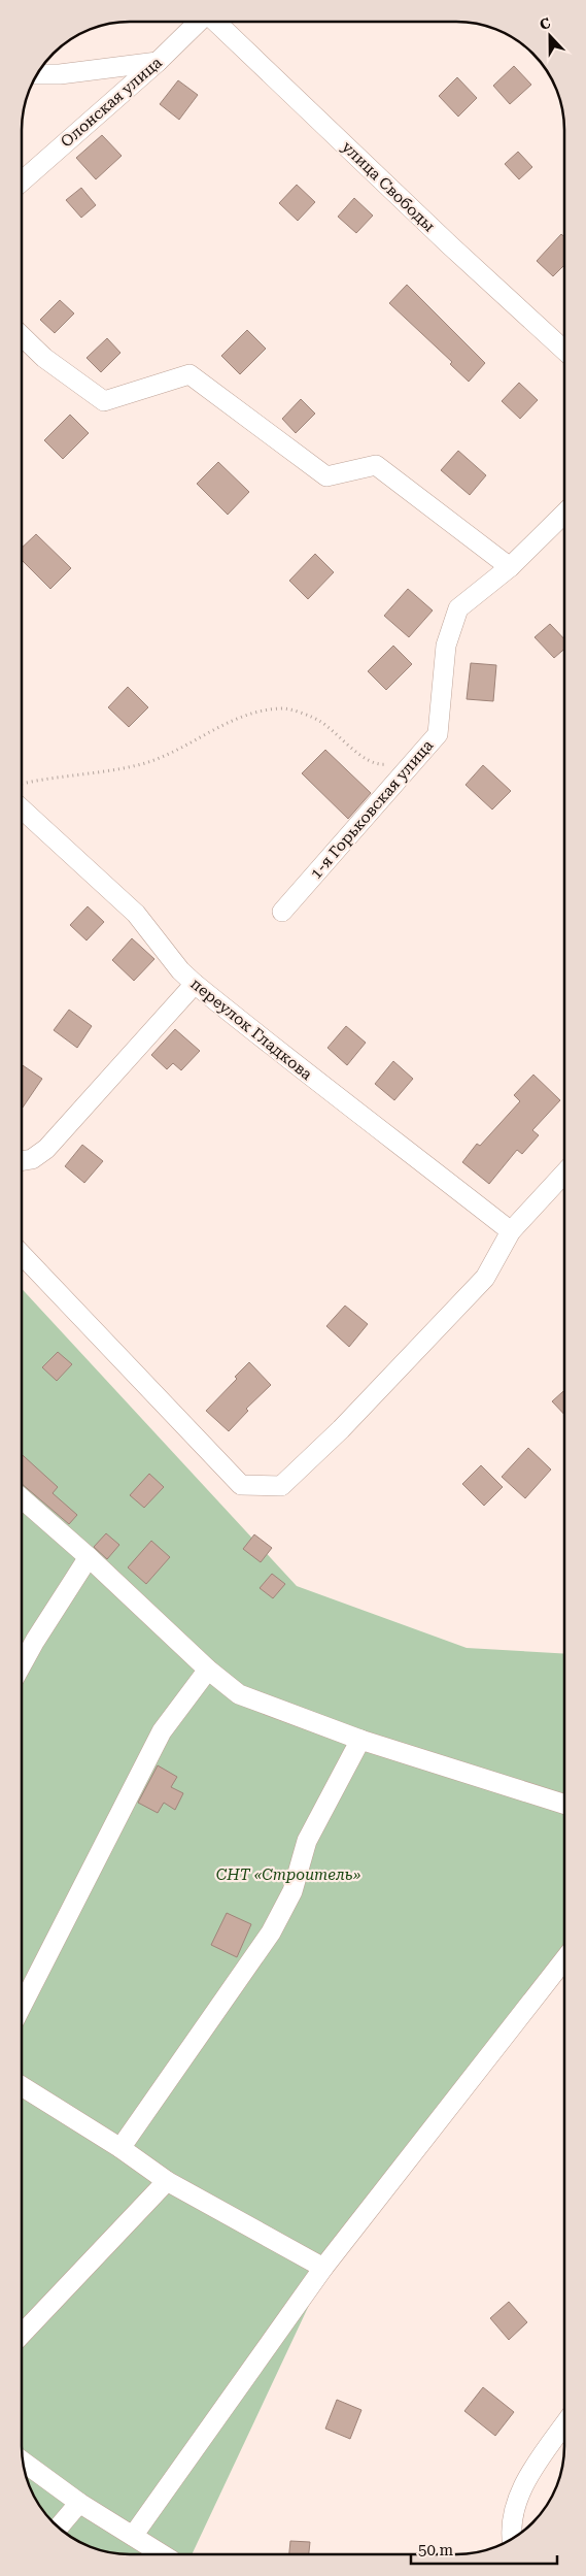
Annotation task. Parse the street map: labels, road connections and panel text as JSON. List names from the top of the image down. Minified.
{"streets":{"street":["Олонская улица","улица Свободы","1-я Горьковская улица","переулок Гладкова"]},"parks":["СНТ «Строитель»"],"scale_bar":"50 m","north":"top"}
